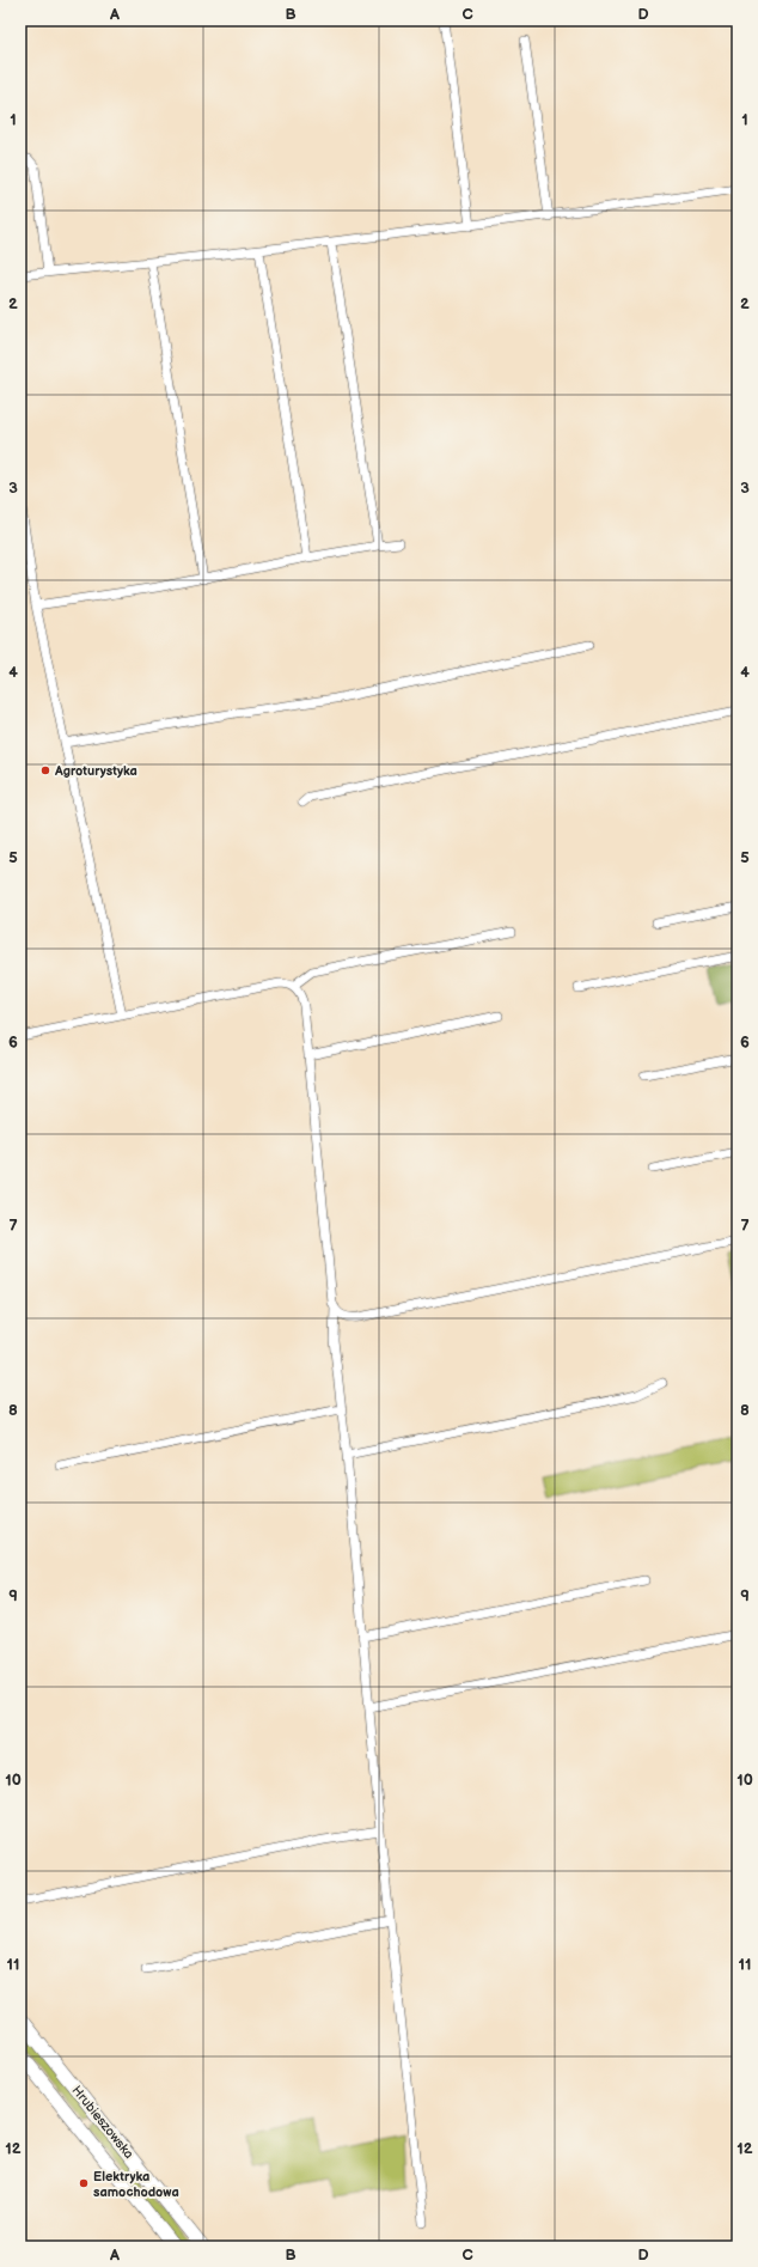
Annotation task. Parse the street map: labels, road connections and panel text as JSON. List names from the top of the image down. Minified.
{"streets":{"main road":["Hrubieszowska"]},"places":["Agroturystyka","Elektryka samochodowa"],"grid":{"columns":["A","B","C","D"],"rows":["1","2","3","4","5","6","7","8","9","10","11","12"]}}
